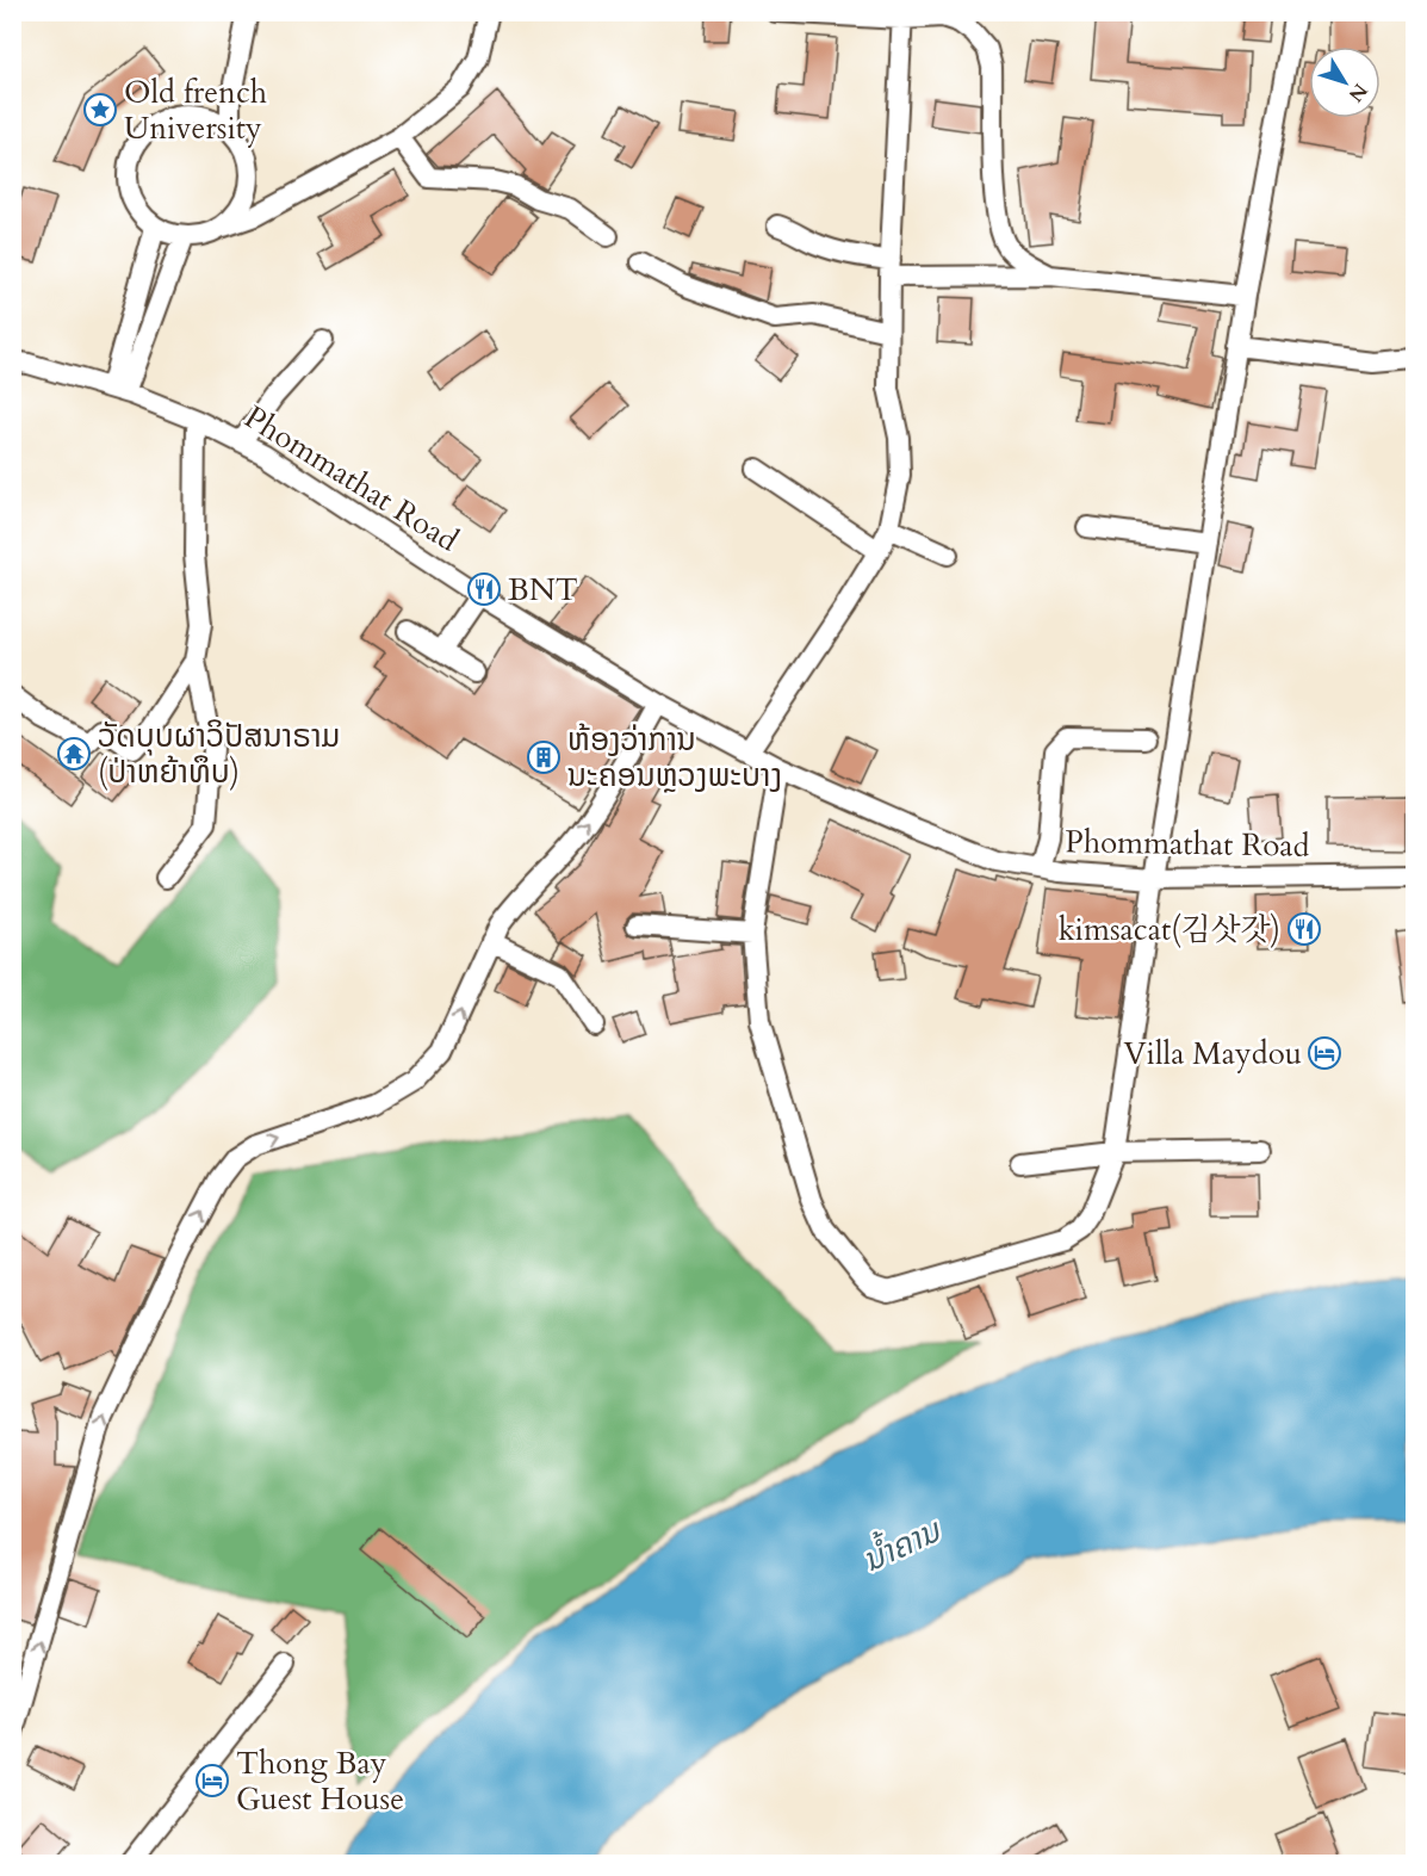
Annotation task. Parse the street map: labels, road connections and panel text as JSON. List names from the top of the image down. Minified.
{"streets":{"street":["Phommathat Road"]},"water":["ນ້ຳຄານ"],"places":{"place":["Old french University"],"restaurant":["BNT","kimsacat(김삿갓)"],"temple":["ວັດບຸບຜາວິປັສນາຣາມ (ປ່າຫຍ້າທຶບ)"],"building":["ຫ້ອງວ່າການ ນະຄອນຫຼວງພະບາງ"],"hotel":["Villa Maydou","Thong Bay Guest House"]},"north":"bottom right"}
